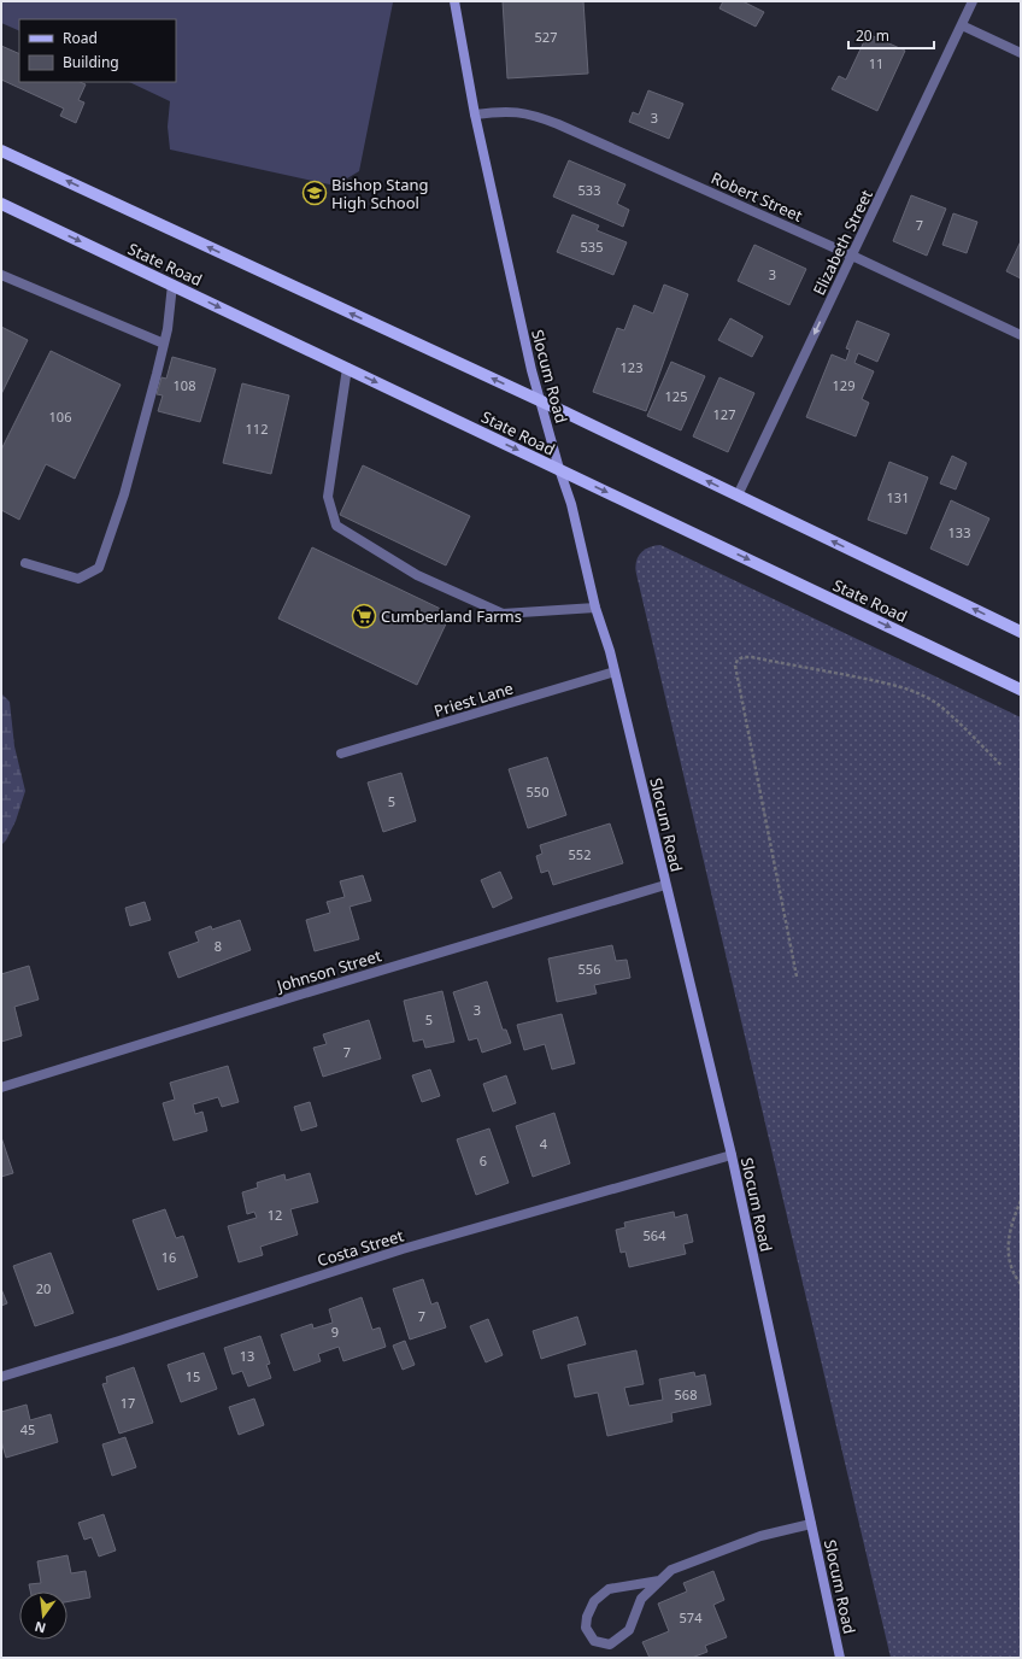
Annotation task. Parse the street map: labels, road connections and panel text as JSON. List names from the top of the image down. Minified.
{"streets":{"main road":["State Road","Slocum Road"],"street":["Robert Street","Elizabeth Street","Priest Lane","Johnson Street","Costa Street"]},"crossings":[["Robert Street","Elizabeth Street"],["Robert Street","Slocum Road"],["State Road","Slocum Road"],["Slocum Road","Priest Lane"],["Slocum Road","Johnson Street"],["Slocum Road","Costa Street"]],"one_way":["Elizabeth Street"],"places":{"school or university":["Bishop Stang High School"],"supermarket":["Cumberland Farms"]},"house_numbers":["527","11","3","533","7","535","3","123","108","129","125","127","106","112","131","133","550","5","552","8","556","3","5","7","4","6","12","564","16","20","7","9","13","15","568","17","45","574"],"legend":["Road","Building"],"scale_bar":"20 m","north":"bottom"}
